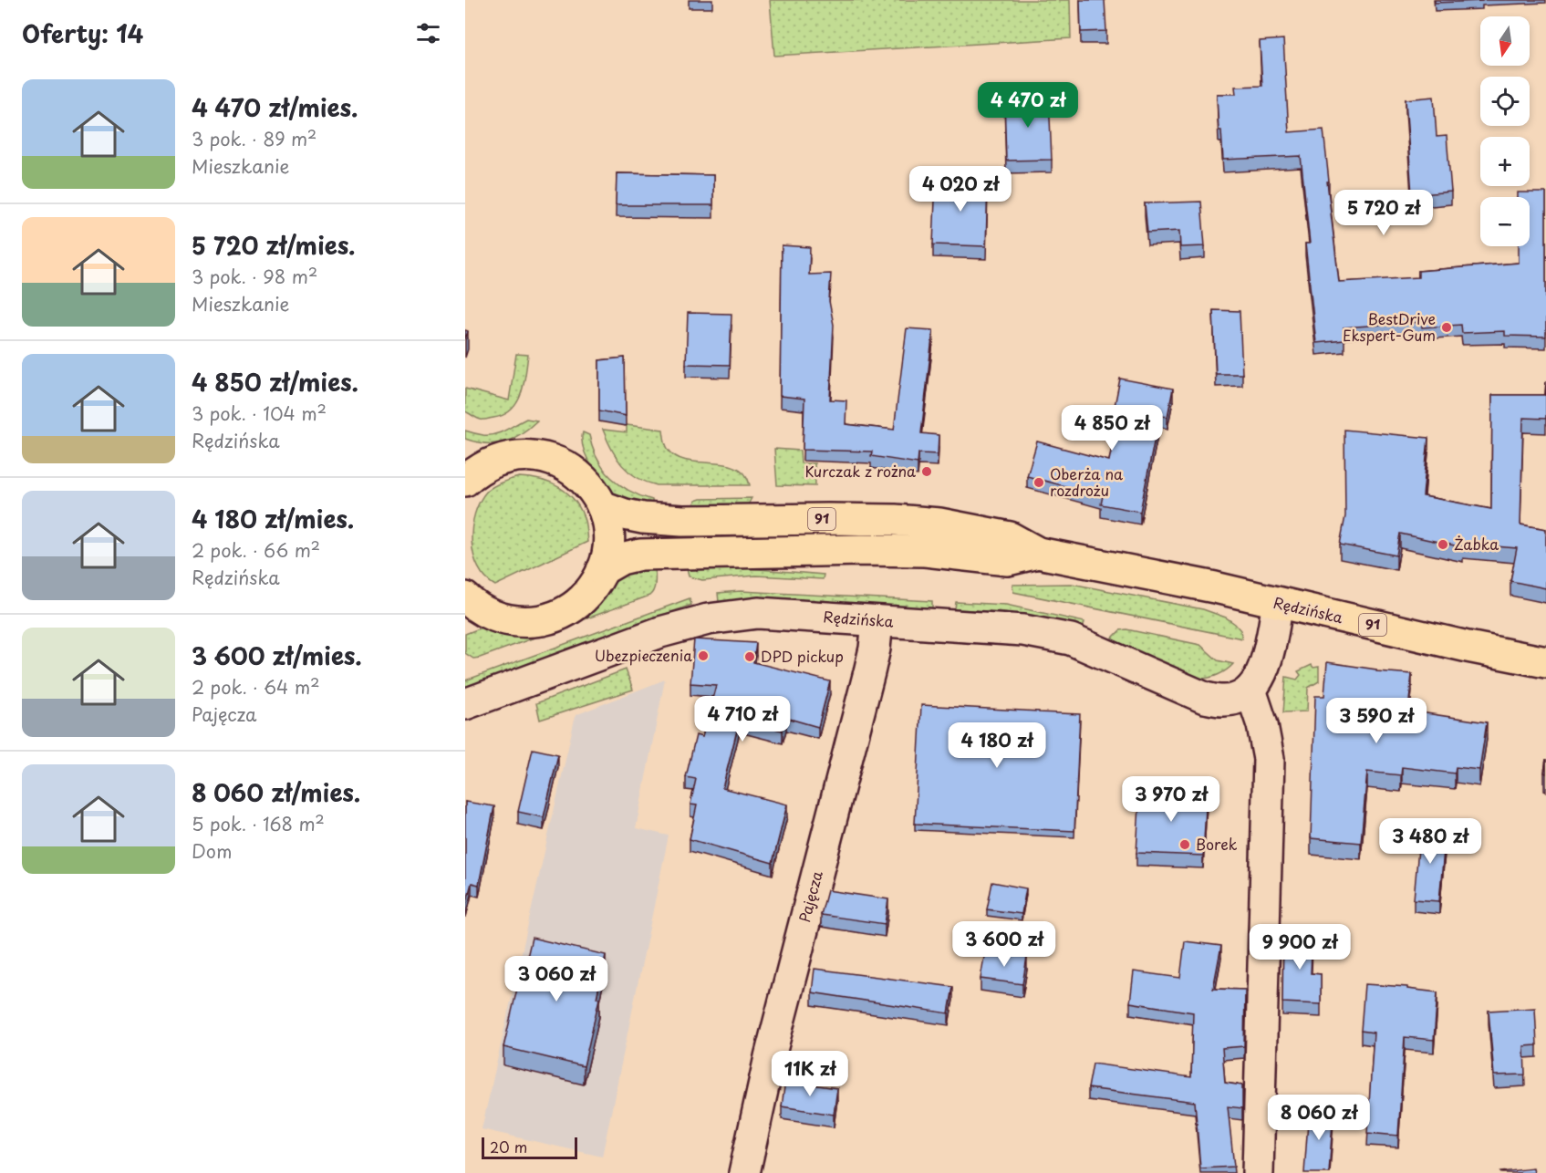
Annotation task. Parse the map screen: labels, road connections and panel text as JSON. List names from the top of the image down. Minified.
{"streets":{"main road":["91","Rędzińska"],"street":["Pajęcza"]},"crossings":[["Rędzińska","Pajęcza"]],"places":["BestDrive Ekspert-Gum","Kurczak z rożna","Oberża na rozdrożu","Żabka","Ubezpieczenia","DPD pickup","Borek"],"scale_bar":"20 m","north":"bottom","page":{"heading":"Oferty: 14","map_buttons":["+","−"],"list":[{"name":"4 470 zł/mies.","note":"3 pok. · 89 m² · Mieszkanie"},{"name":"5 720 zł/mies.","note":"3 pok. · 98 m² · Mieszkanie"},{"name":"4 850 zł/mies.","note":"3 pok. · 104 m² · Rędzińska"},{"name":"4 180 zł/mies.","note":"2 pok. · 66 m² · Rędzińska"},{"name":"3 600 zł/mies.","note":"2 pok. · 64 m² · Pajęcza"},{"name":"8 060 zł/mies.","note":"5 pok. · 168 m² · Dom"}],"price":["4 470 zł","4 020 zł","5 720 zł","4 850 zł","4 710 zł","3 590 zł","4 180 zł","3 970 zł","3 480 zł","3 600 zł","9 900 zł","3 060 zł","11K zł","8 060 zł"],"scale":"20 m"}}
